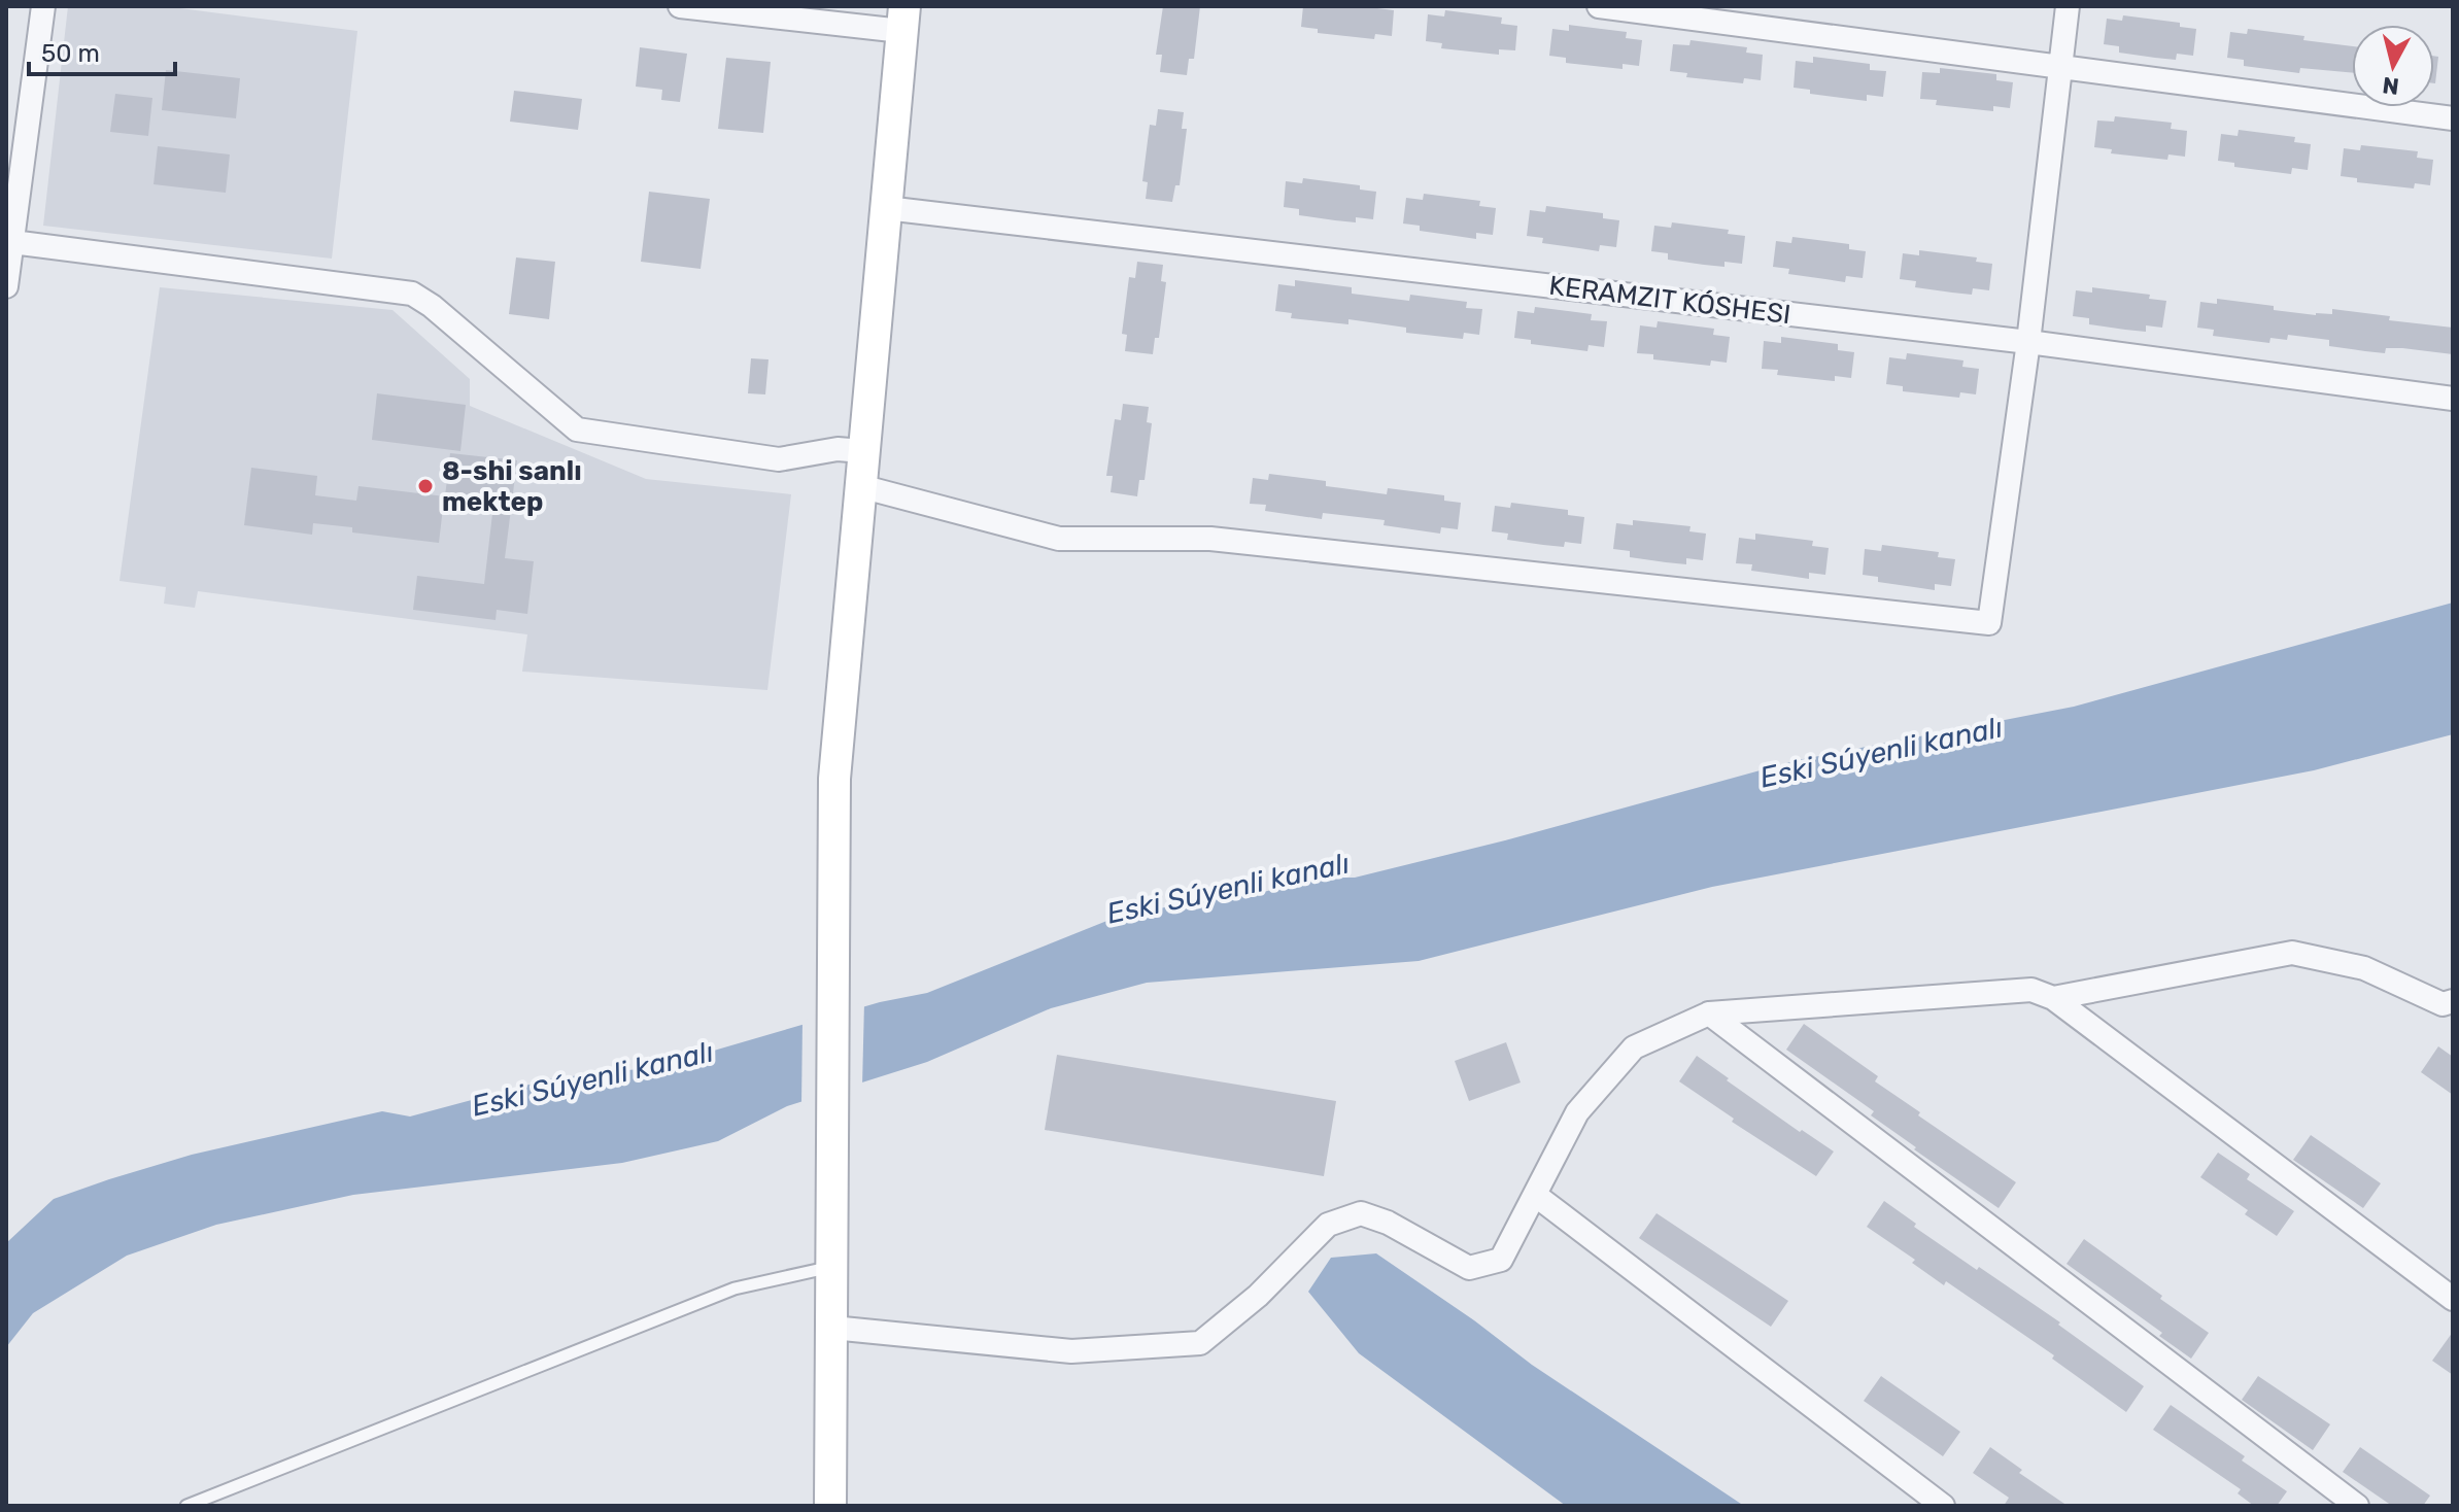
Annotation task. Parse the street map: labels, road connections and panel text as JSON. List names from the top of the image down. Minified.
{"streets":{"street":["KERAMZIT KÓSHESI"]},"water":["Eski Súyenli kanalı"],"places":["8-shi sanlı mektep"],"scale_bar":"50 m","north":"bottom"}
